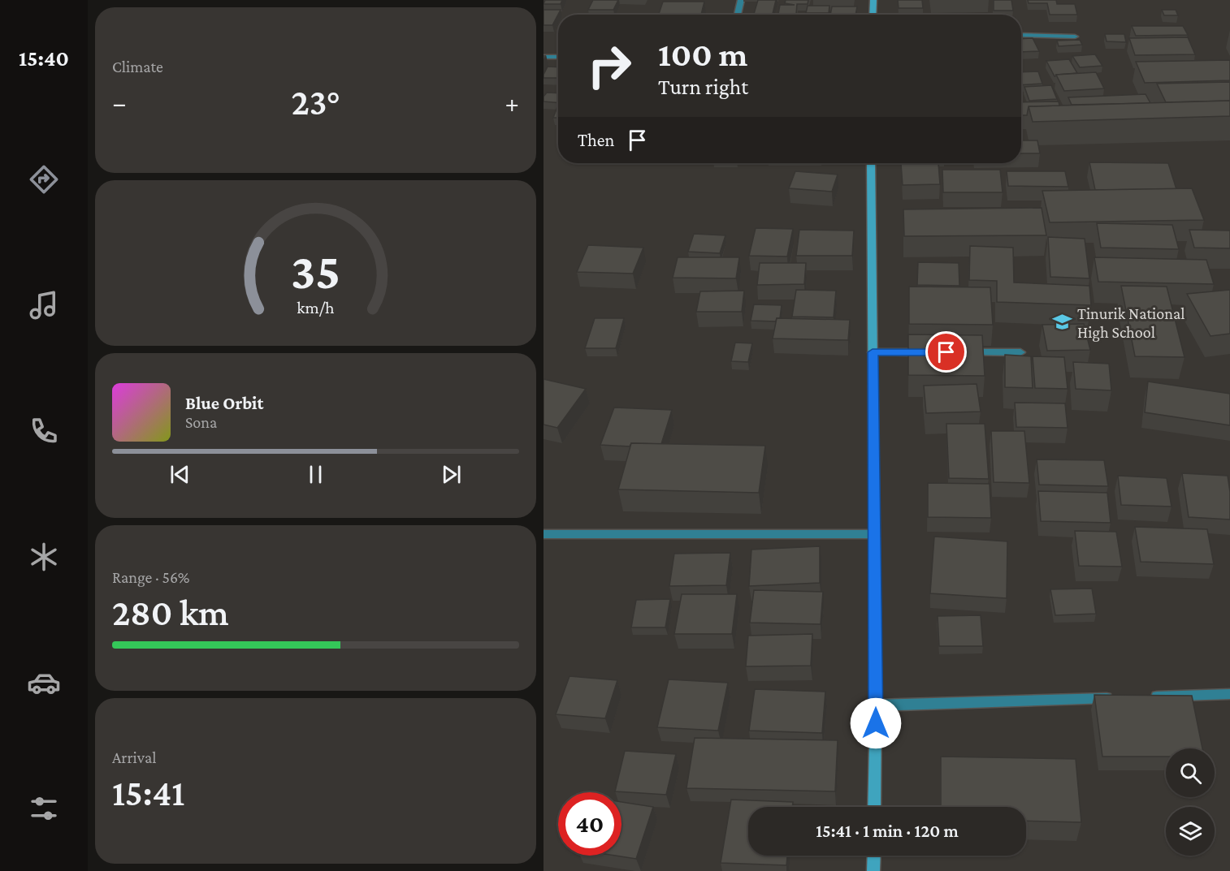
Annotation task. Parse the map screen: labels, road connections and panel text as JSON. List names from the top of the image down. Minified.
{"places":{"school or university":["Tinurik National High School"]},"page":{"tabs":"15:40","tile":["Climate",["Range · 56%","280 km"],["Arrival","15:41"]],"turn":["100 m","Turn right"],"heat":["−","23°","+"],"then":"Then","song":["Blue Orbit","Sona"],"limit":"40","trip":"15:41 · 1 min · 120 m","gauge":["35","km/h"]}}
